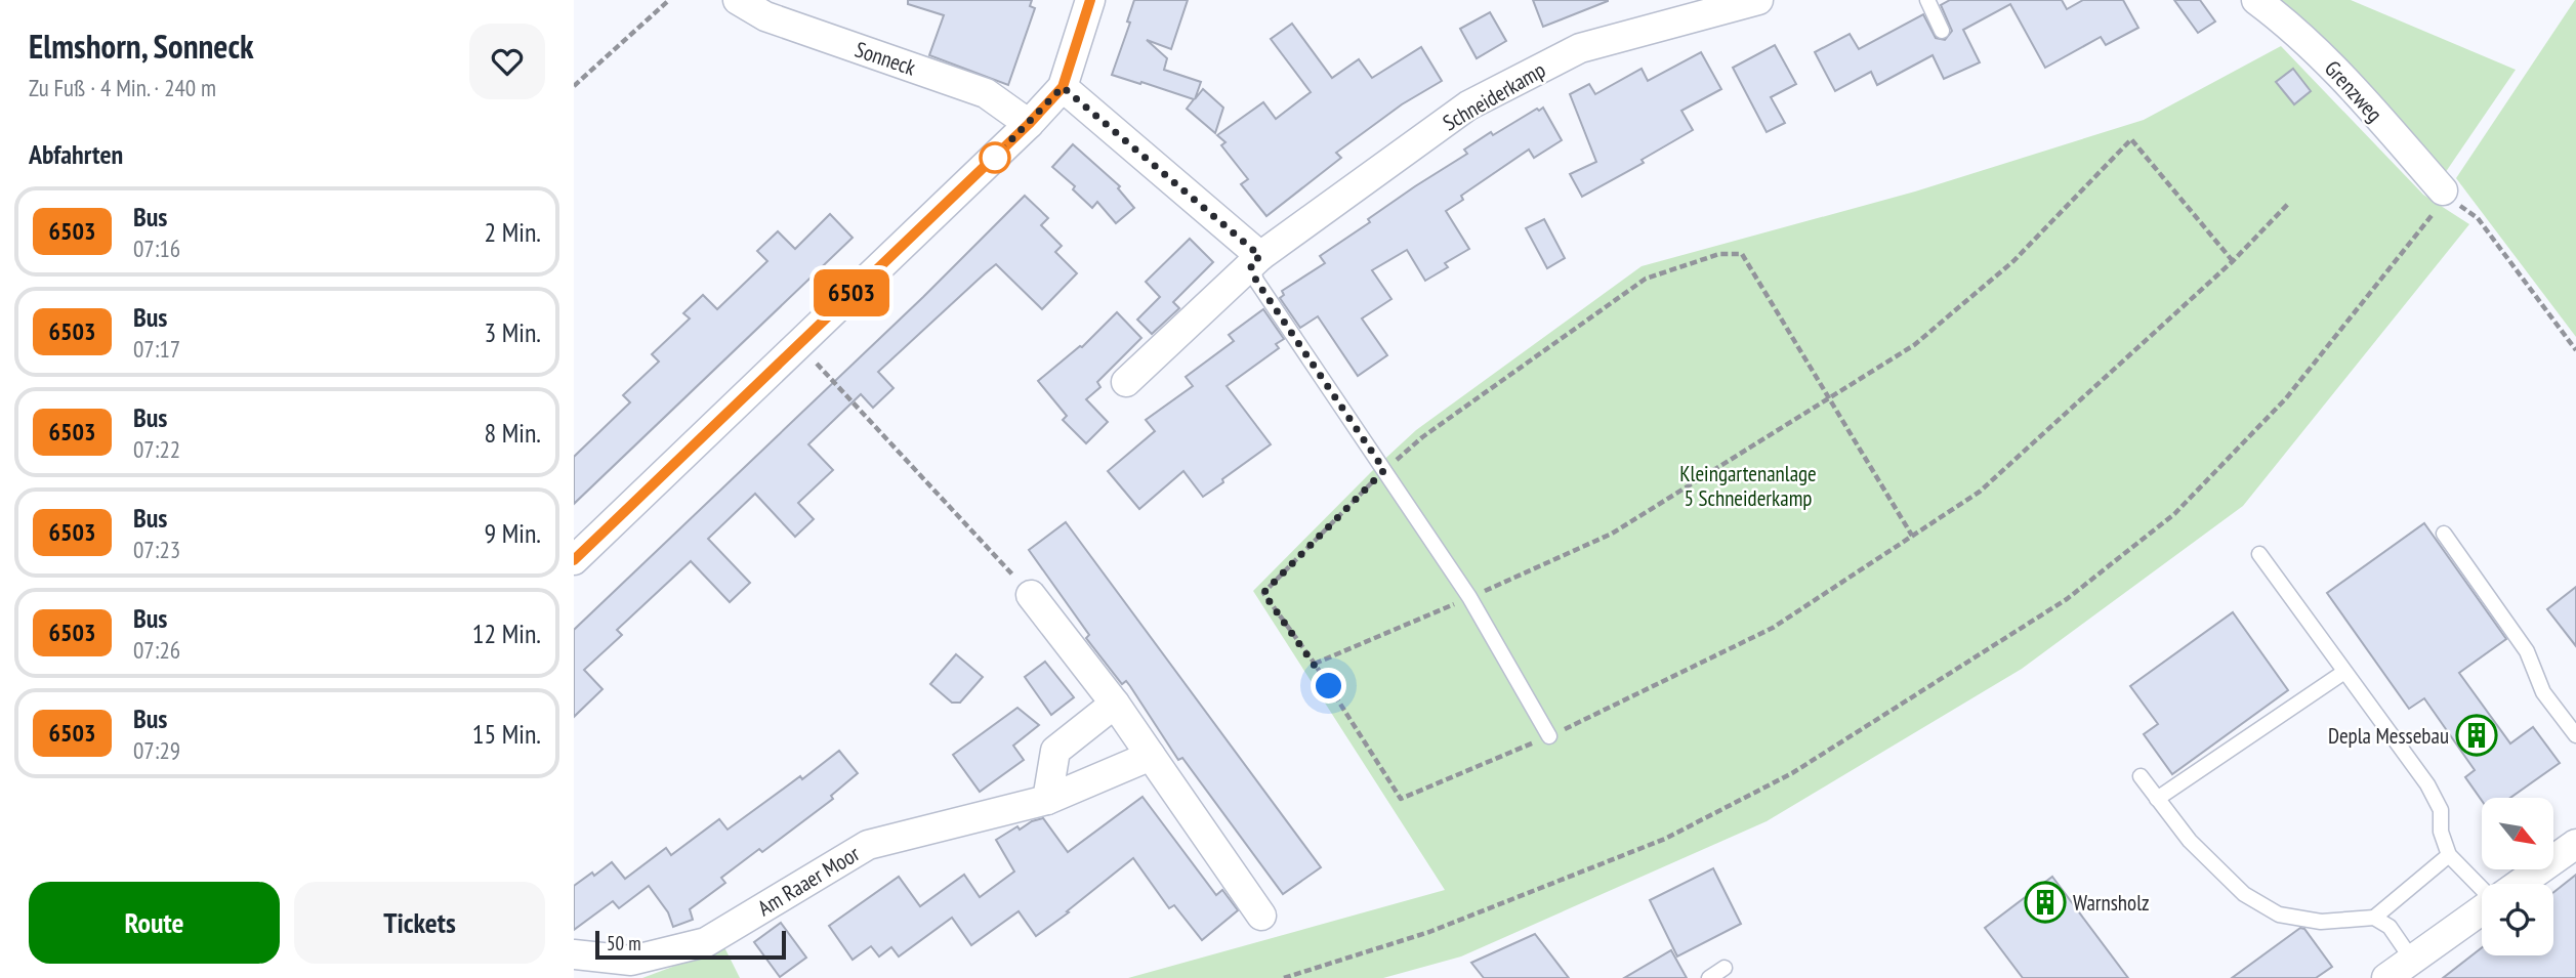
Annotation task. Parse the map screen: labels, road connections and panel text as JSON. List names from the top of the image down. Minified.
{"streets":{"street":["Sonneck","Grenzweg","Schneiderkamp","Am Raaer Moor"]},"parks":["Kleingartenanlage 5 Schneiderkamp"],"places":{"building":["Depla Messebau","Warnsholz"]},"lines":["bus line 6503"],"scale_bar":"50 m","north":"bottom right","page":{"heading":[["Elmshorn, Sonneck","Zu Fuß · 4 Min. · 240 m"],"Abfahrten"],"on_map":"6503","list":[{"mark":"6503","name":"Bus","note":"07:16","value":"2 Min."},{"mark":"6503","name":"Bus","note":"07:17","value":"3 Min."},{"mark":"6503","name":"Bus","note":"07:22","value":"8 Min."},{"mark":"6503","name":"Bus","note":"07:23","value":"9 Min."},{"mark":"6503","name":"Bus","note":"07:26","value":"12 Min."},{"mark":"6503","name":"Bus","note":"07:29","value":"15 Min."}],"buttons":["Route","Tickets"],"scale":"50 m"}}
